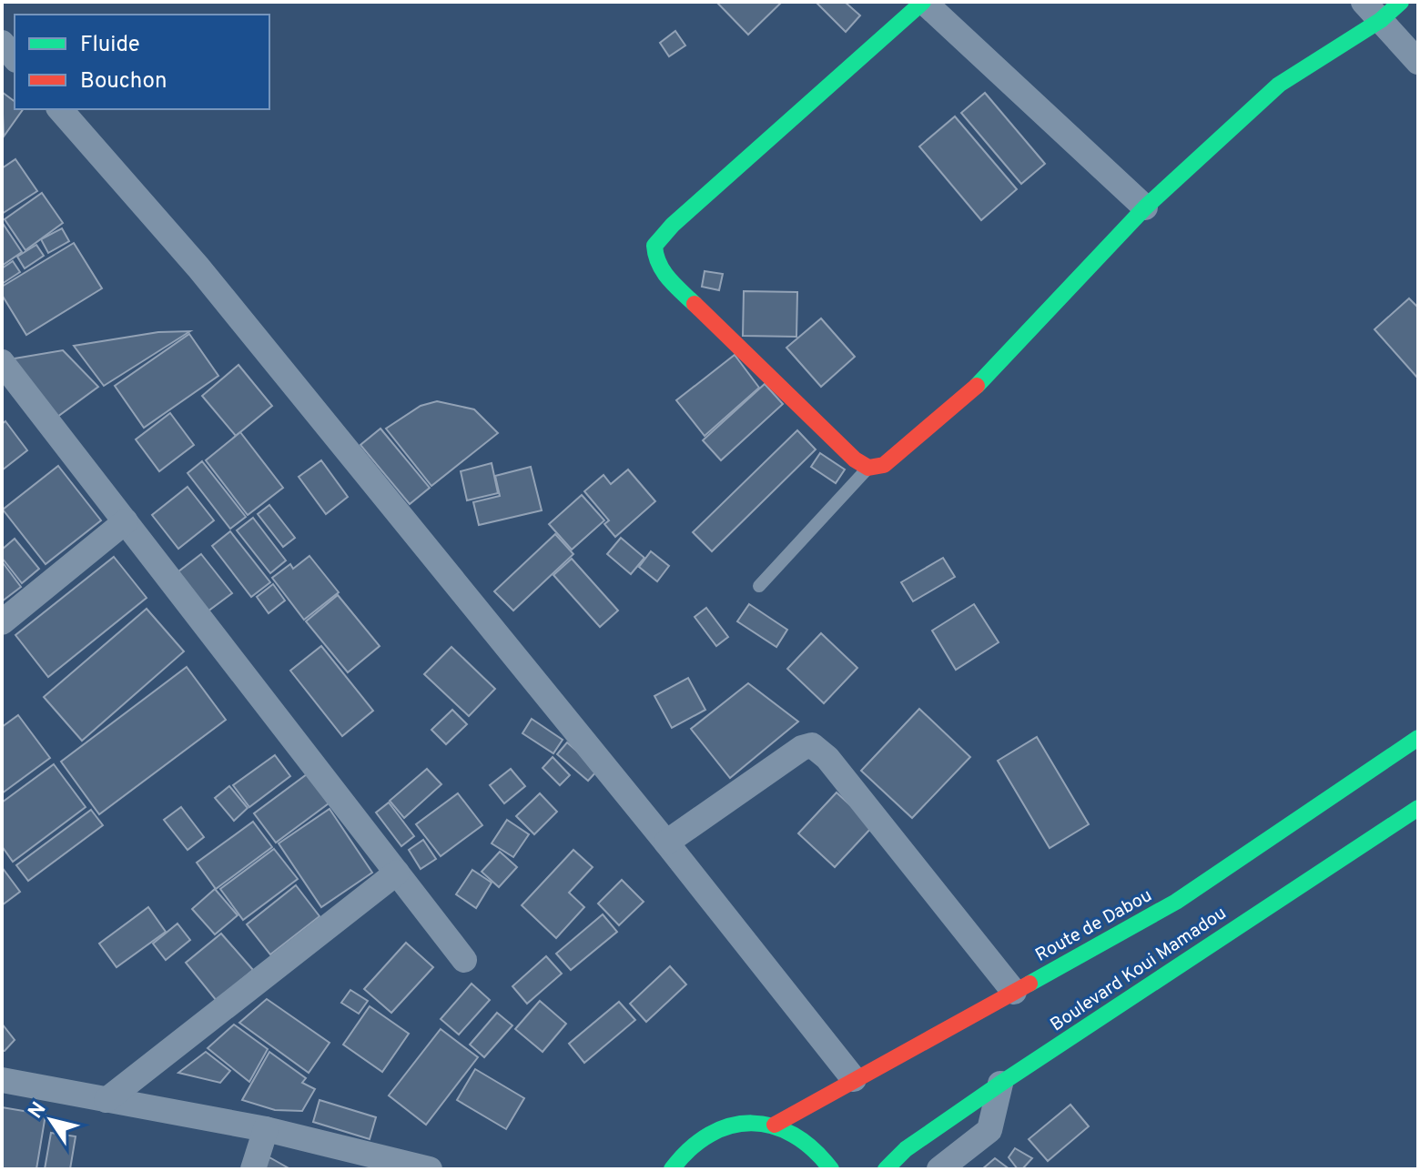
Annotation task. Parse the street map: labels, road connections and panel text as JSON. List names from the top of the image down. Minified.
{"streets":{"main road":["Route de Dabou","Boulevard Koui Mamadou"]},"legend":["Fluide","Bouchon"],"north":"top left"}
